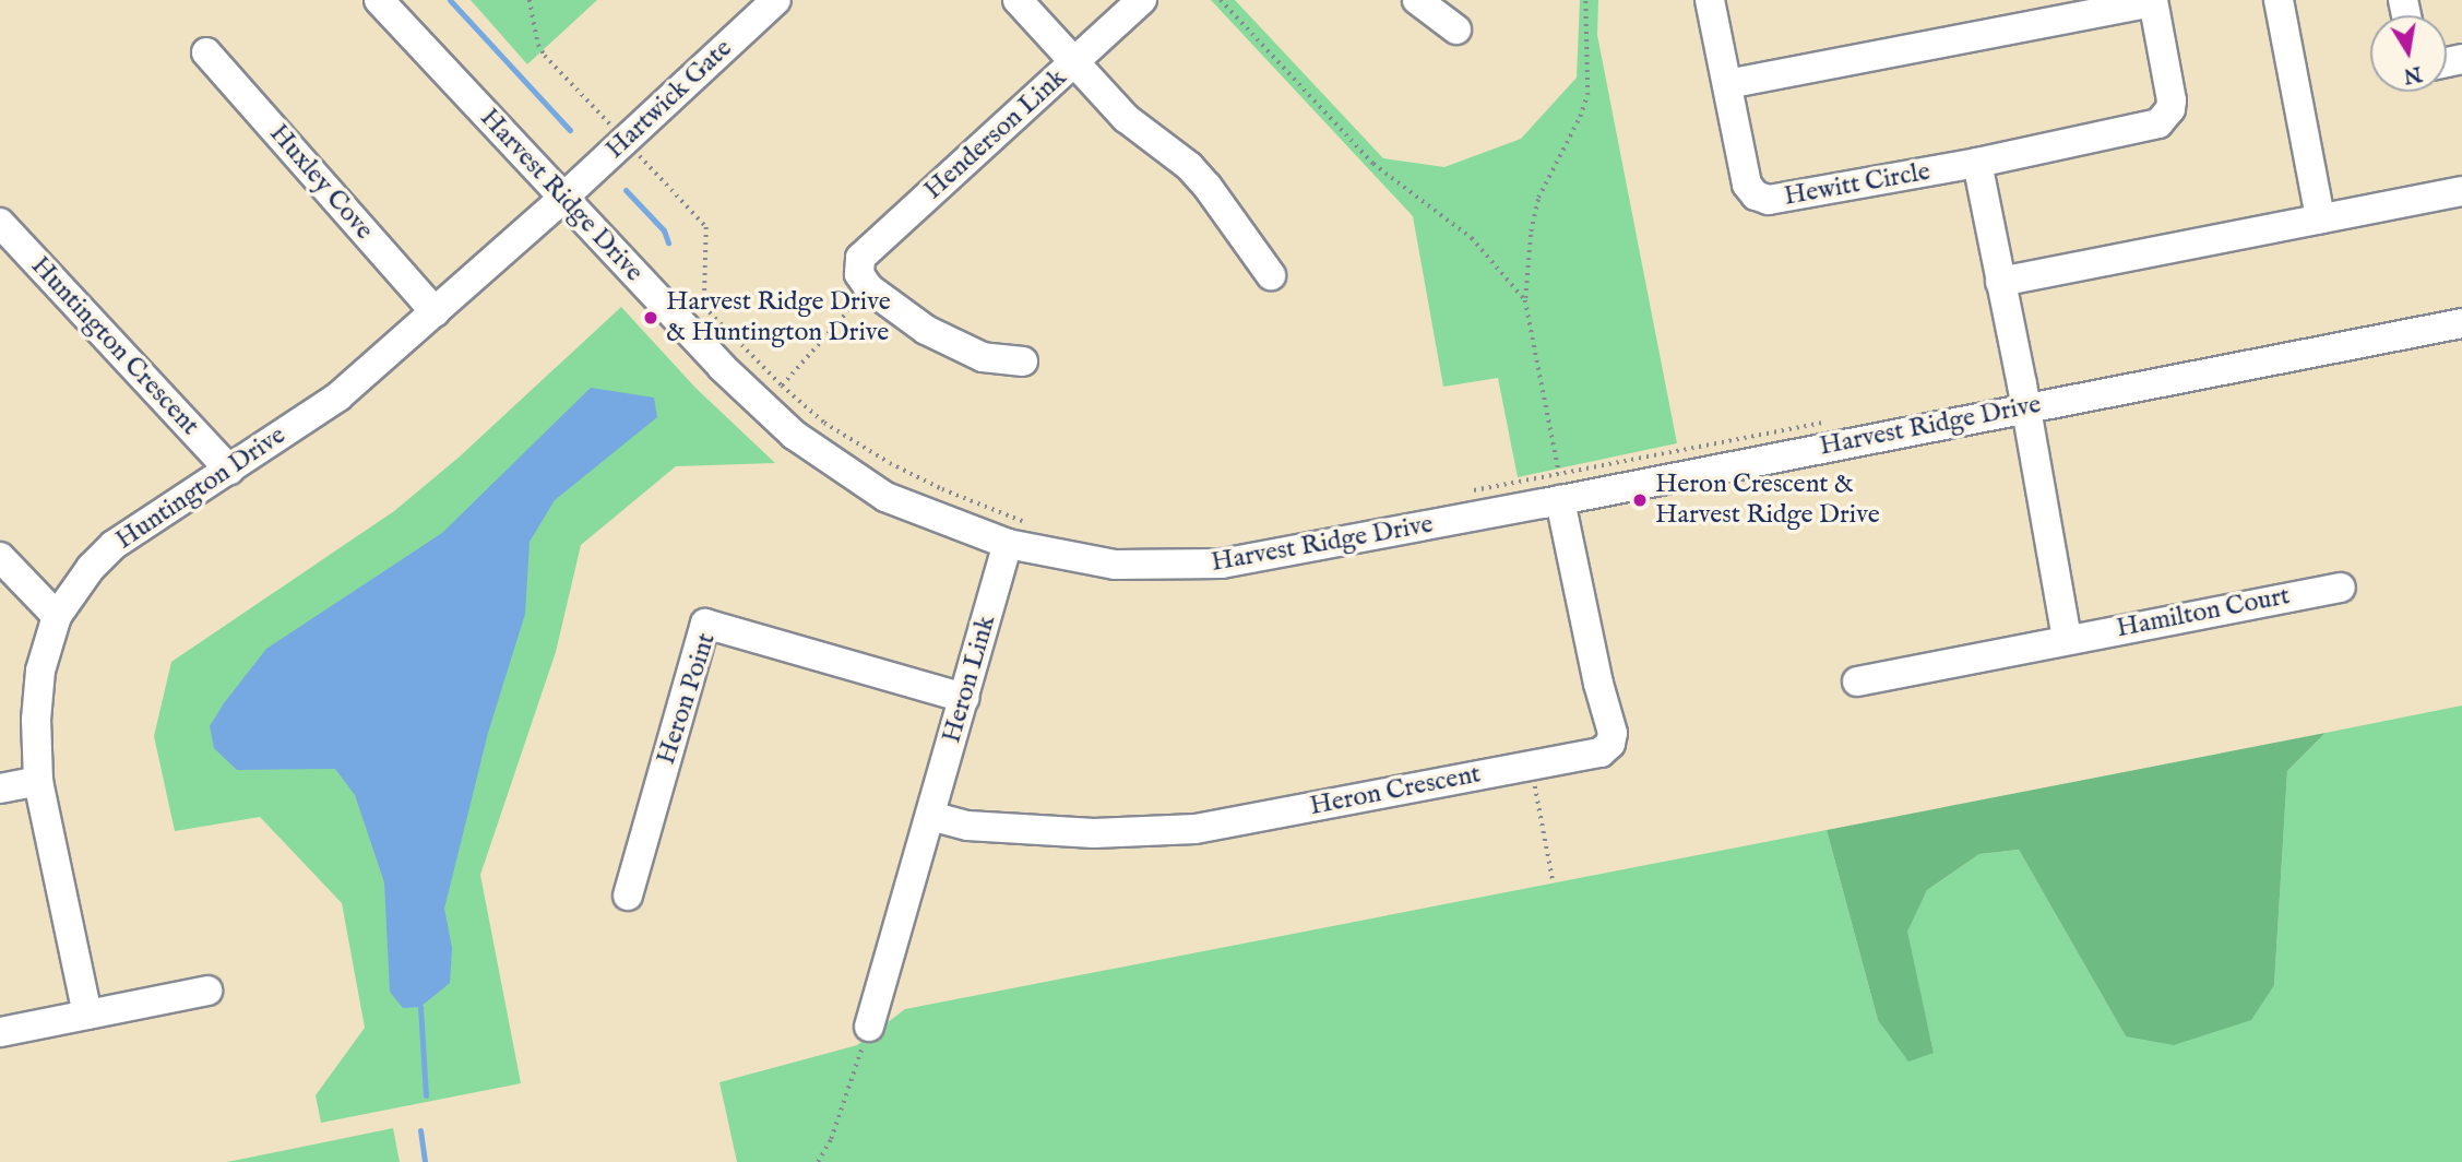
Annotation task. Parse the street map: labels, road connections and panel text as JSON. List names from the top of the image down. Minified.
{"streets":{"street":["Hartwick Gate","Henderson Link","Huxley Cove","Hewitt Circle","Harvest Ridge Drive","Huntington Crescent","Huntington Drive","Hamilton Court","Heron Link","Heron Point","Heron Crescent"]},"crossings":[["Hartwick Gate","Harvest Ridge Drive"],["Hartwick Gate","Huntington Drive"],["Huxley Cove","Huntington Drive"],["Harvest Ridge Drive","Huntington Drive"],["Harvest Ridge Drive","Heron Link"],["Harvest Ridge Drive","Heron Crescent"],["Huntington Crescent","Huntington Drive"],["Heron Link","Heron Point"],["Heron Link","Heron Crescent"]],"places":["Harvest Ridge Drive & Huntington Drive","Heron Crescent & Harvest Ridge Drive"],"north":"bottom"}
